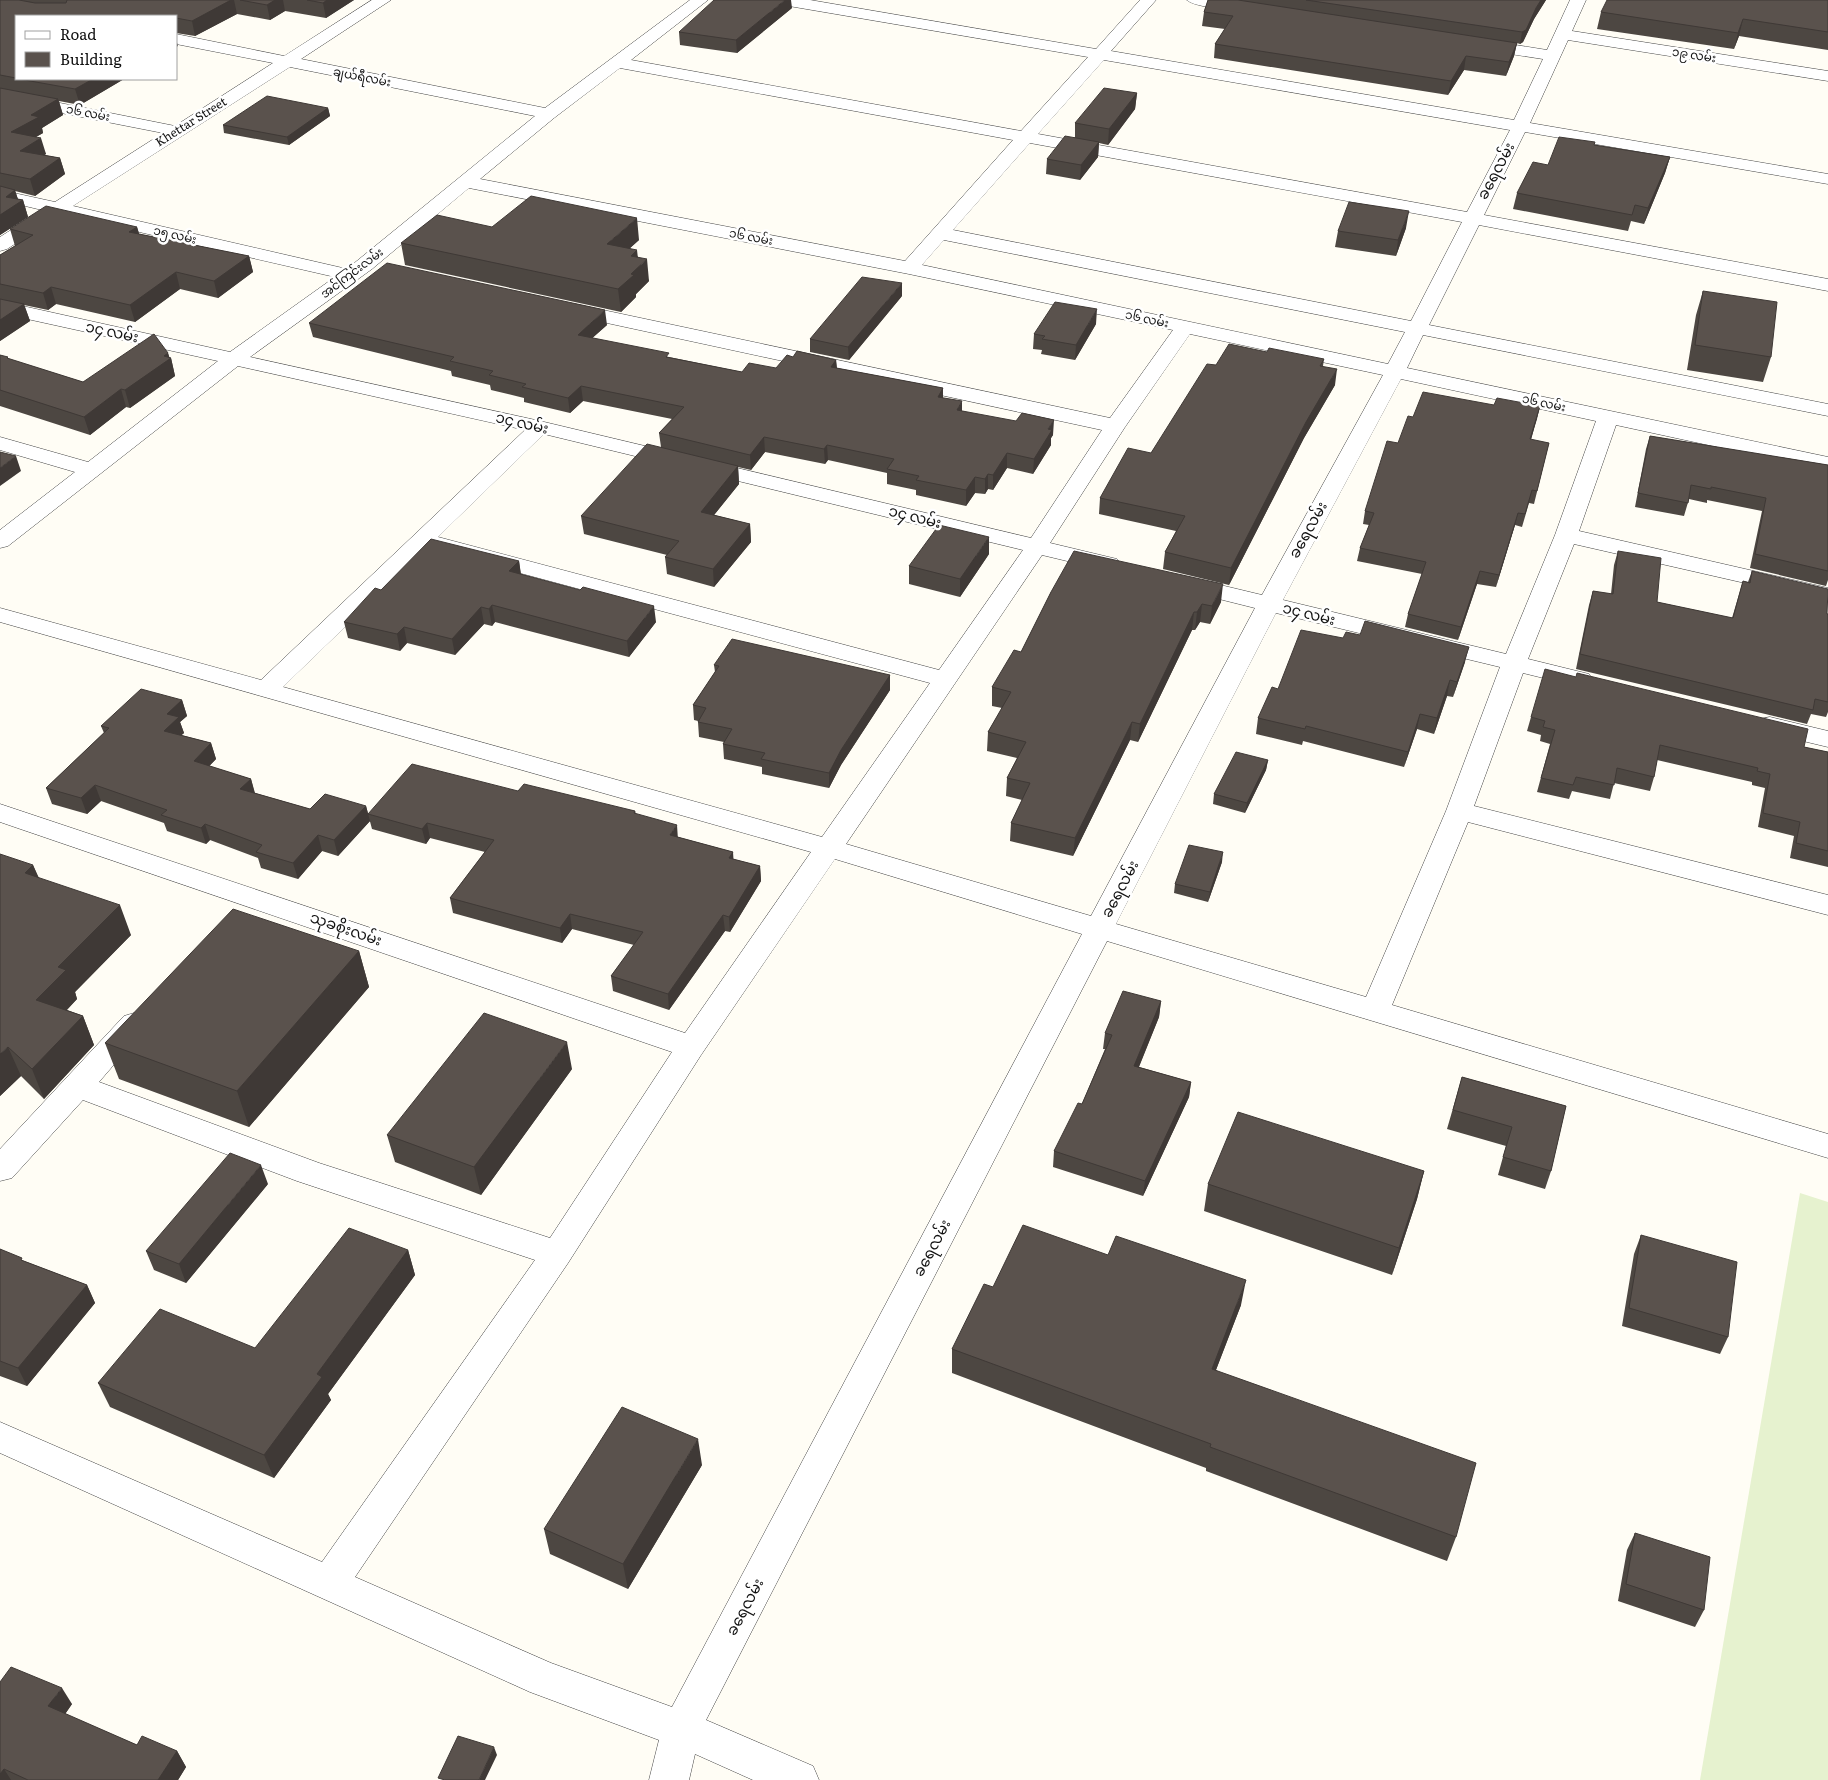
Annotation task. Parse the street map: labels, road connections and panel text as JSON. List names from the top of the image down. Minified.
{"streets":{"street":["၁၉ လမ်း","ချယ်ရီလမ်း","၁၆ လမ်း","Khettar Street","ခရေလမ်း","၁၅ လမ်း","အင်ကြင်းလမ်း","၁၄ လမ်း","သုခစိုးလမ်း"]},"crossings":[["၁၉ လမ်း","ခရေလမ်း"],["ချယ်ရီလမ်း","Khettar Street"],["ချယ်ရီလမ်း","အင်ကြင်းလမ်း"],["၁၆ လမ်း","Khettar Street"],["၁၆ လမ်း","ခရေလမ်း"],["၁၆ လမ်း","အင်ကြင်းလမ်း"],["Khettar Street","၁၅ လမ်း"],["ခရေလမ်း","၁၄ လမ်း"],["၁၅ လမ်း","အင်ကြင်းလမ်း"],["အင်ကြင်းလမ်း","၁၄ လမ်း"]],"legend":["Road","Building"]}
